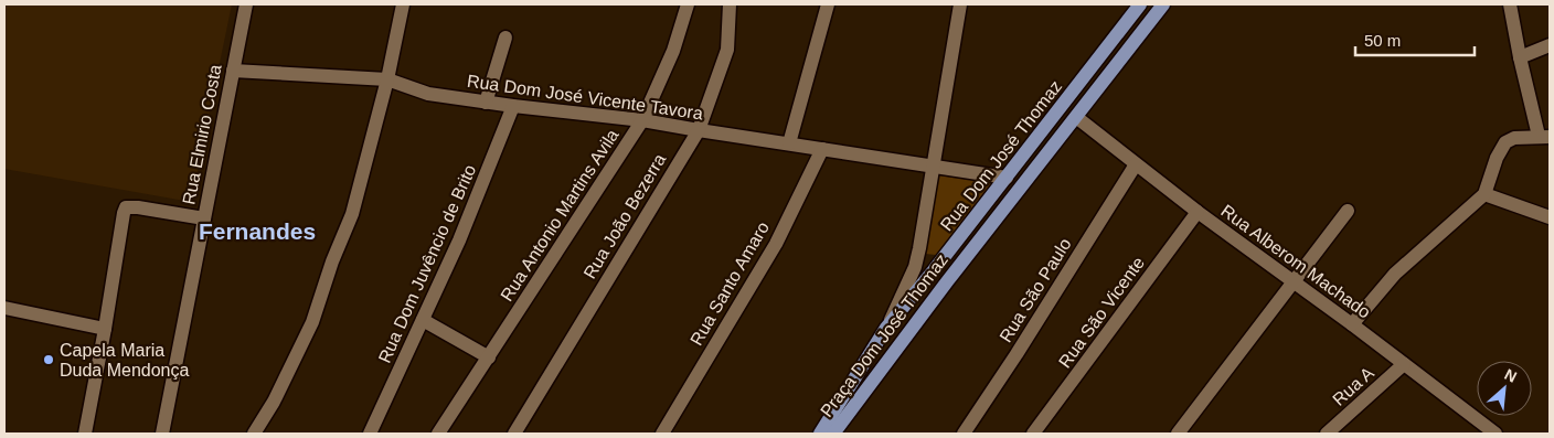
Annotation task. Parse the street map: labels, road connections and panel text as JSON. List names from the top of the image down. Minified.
{"streets":{"main road":["Rua Dom José Thomaz","Praça Dom José Thomaz"],"street":["Rua Dom José Vicente Tavora","Rua Elmirio Costa","Rua Antonio Martins Avila","Rua João Bezerra","Rua Alberom Machado","Rua Dom Juvêncio de Brito","Rua Santo Amaro","Rua São Paulo","Rua São Vicente","Rua A"]},"crossings":[["Rua Dom José Vicente Tavora","Rua Elmirio Costa"],["Rua Dom José Vicente Tavora","Rua Antonio Martins Avila"],["Rua Dom José Vicente Tavora","Rua João Bezerra"],["Rua Dom José Vicente Tavora","Rua Dom Juvêncio de Brito"],["Rua Dom José Vicente Tavora","Rua Santo Amaro"],["Rua Dom José Vicente Tavora","Praça Dom José Thomaz"],["Rua Dom José Thomaz","Rua Alberom Machado"],["Rua Dom José Thomaz","Praça Dom José Thomaz"],["Rua Alberom Machado","Rua São Paulo"],["Rua Alberom Machado","Rua São Vicente"],["Rua Alberom Machado","Rua A"]],"districts":["Fernandes"],"places":["Capela Maria Duda Mendonça"],"scale_bar":"50 m","north":"top right"}
